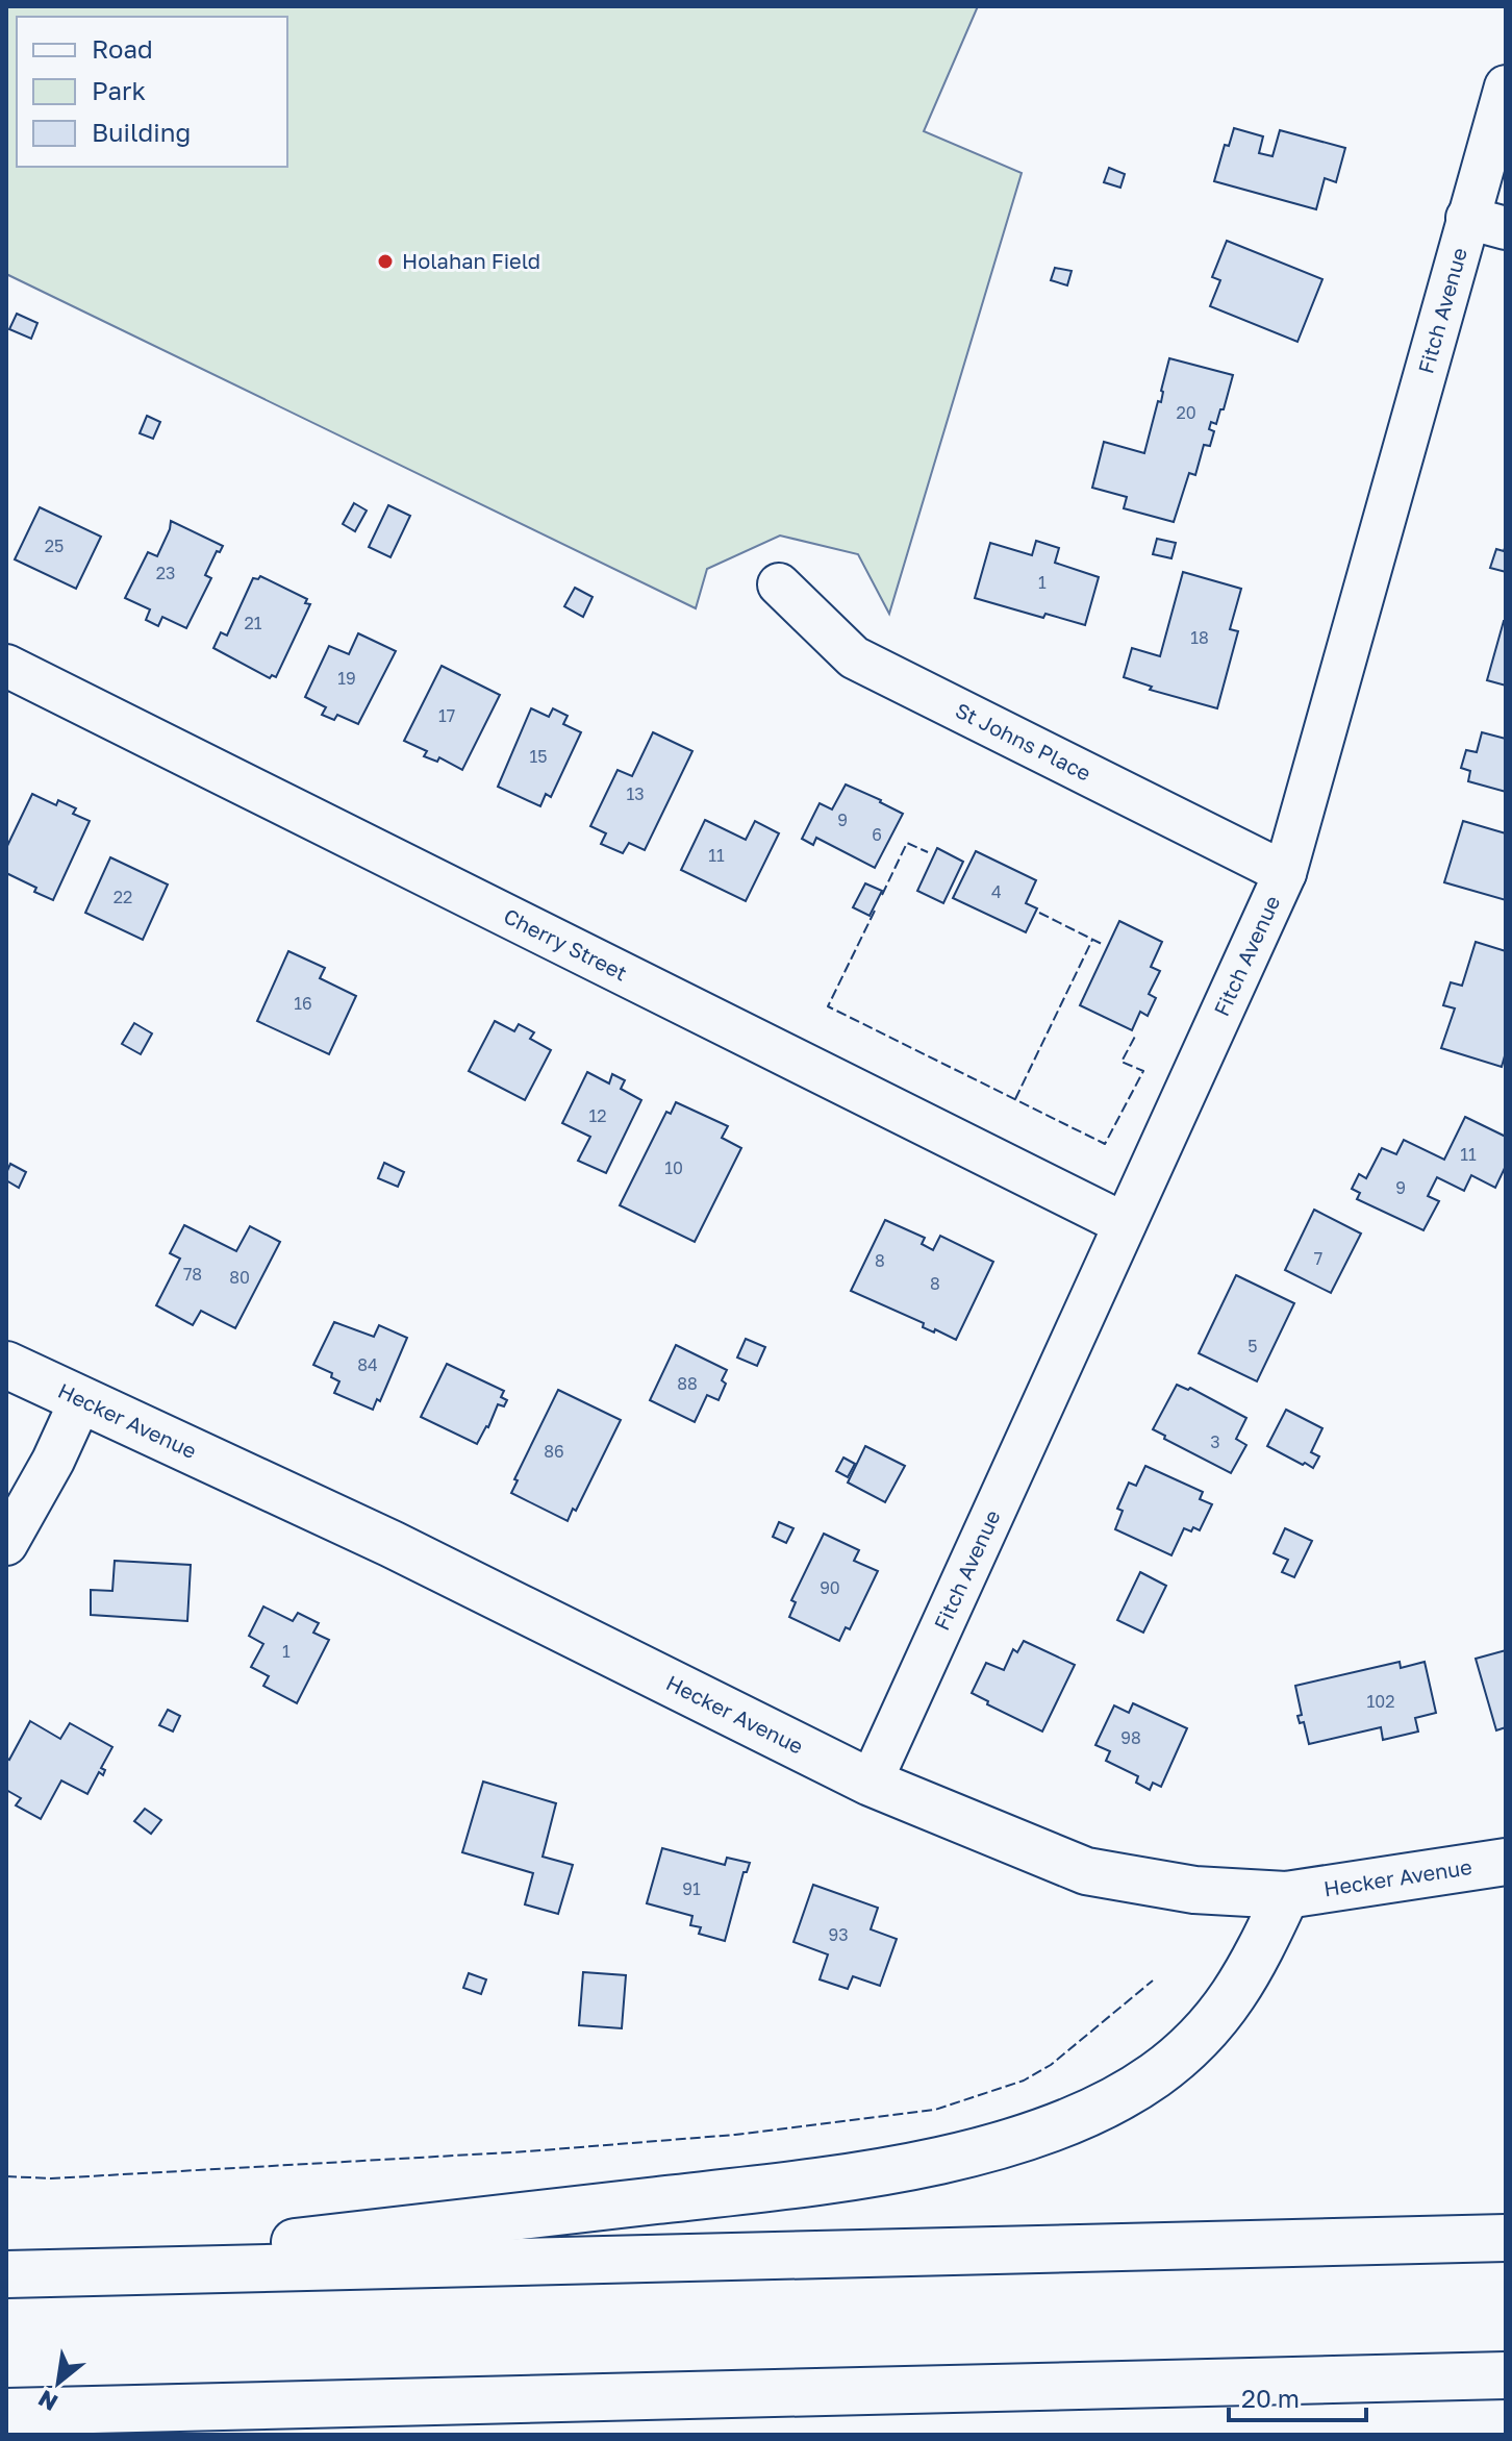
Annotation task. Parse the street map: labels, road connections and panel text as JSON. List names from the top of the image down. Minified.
{"streets":{"main road":["Hecker Avenue"],"street":["Fitch Avenue","St Johns Place","Cherry Street"]},"crossings":[["Fitch Avenue","St Johns Place"],["Fitch Avenue","Cherry Street"],["Fitch Avenue","Hecker Avenue"]],"places":["Holahan Field"],"house_numbers":["20","25","23","1","21","18","19","17","15","13","9","6","11","4","22","16","12","11","10","9","7","8","78","80","8","5","84","88","3","86","90","1","102","98","91","93"],"legend":["Road","Park","Building"],"scale_bar":"20 m","north":"bottom left"}
